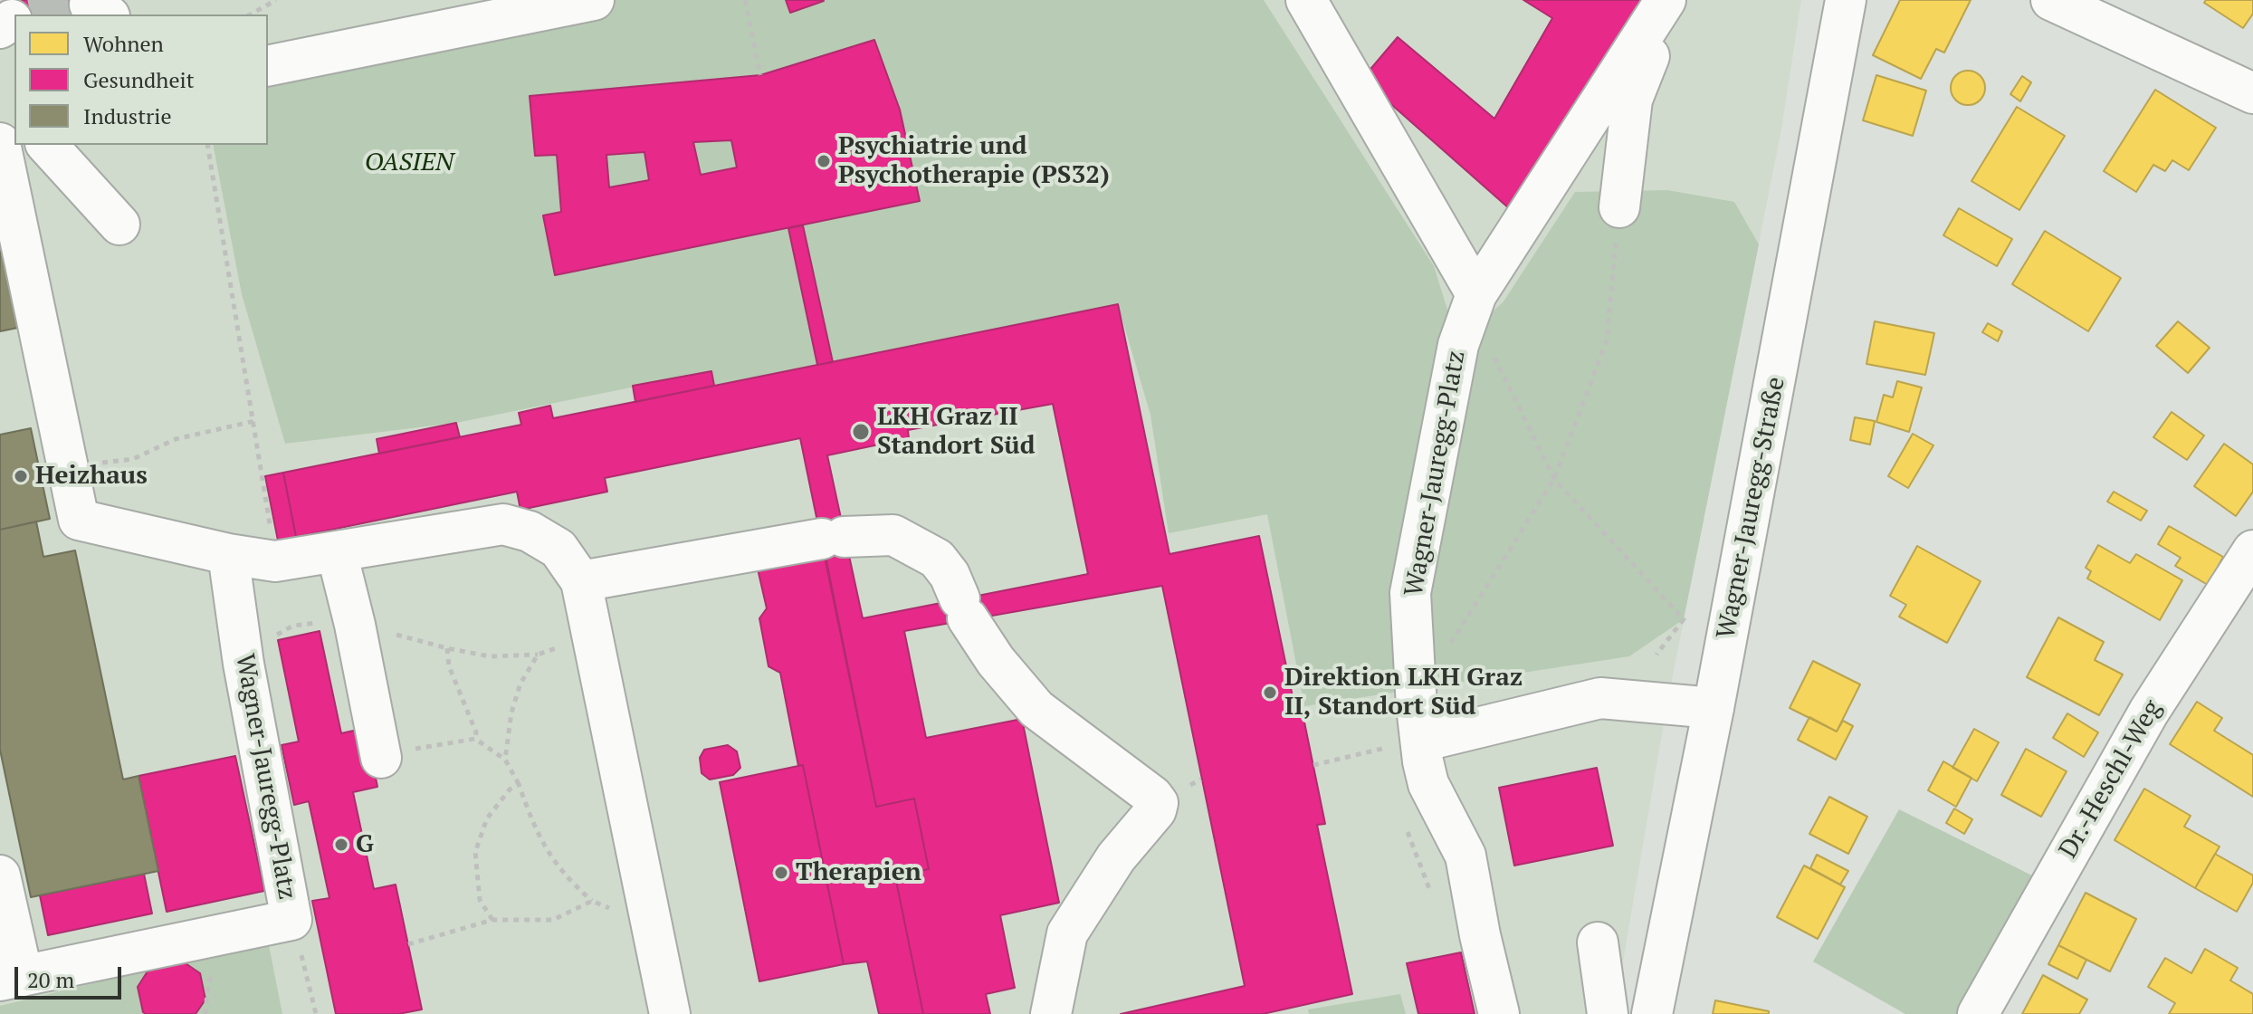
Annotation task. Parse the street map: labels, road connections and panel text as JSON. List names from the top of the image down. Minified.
{"streets":{"main road":["Wagner-Jauregg-Platz","Wagner-Jauregg-Straße","Dr.-Heschl-Weg"]},"parks":["OASIEN"],"places":["Psychiatrie und Psychotherapie (PS32)","LKH Graz II Standort Süd","Heizhaus","Direktion LKH Graz II, Standort Süd","G","Therapien"],"legend":["Wohnen","Gesundheit","Industrie"],"scale_bar":"20 m"}
